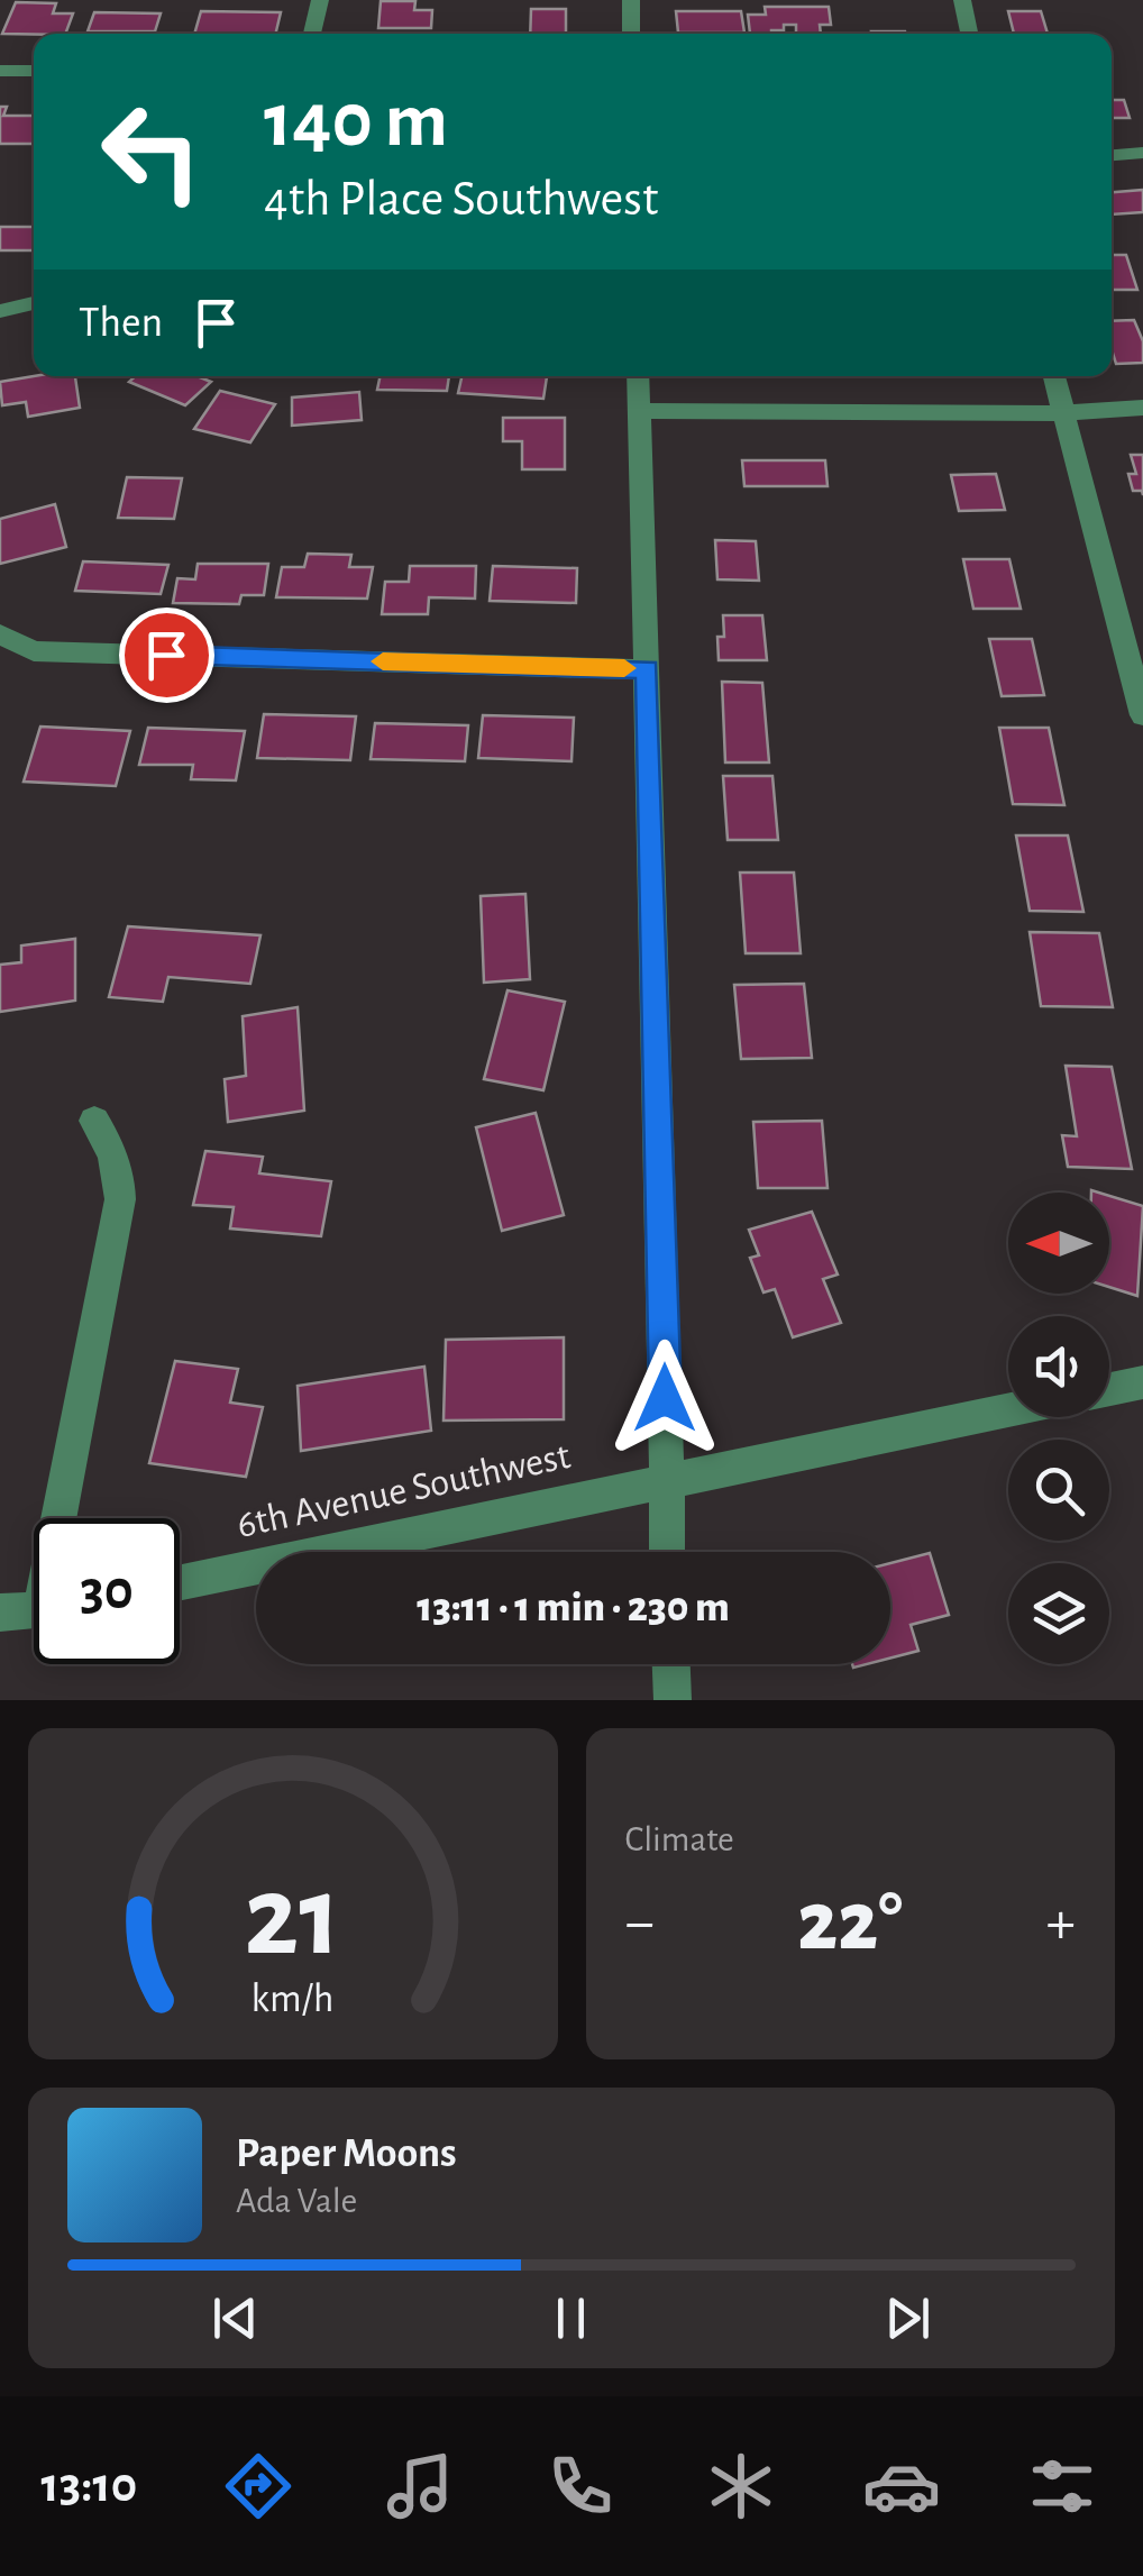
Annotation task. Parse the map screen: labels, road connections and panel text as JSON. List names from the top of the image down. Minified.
{"streets":{"street":["6th Avenue Southwest"]},"north":"left","page":{"turn":["140 m","4th Place Southwest"],"then":"Then","limit":"30","trip":"13:11 · 1 min · 230 m","tile":"Climate","heat":["−","22°","+"],"song":["Paper Moons","Ada Vale"],"tabs":"13:10","gauge":["21","km/h"]}}
